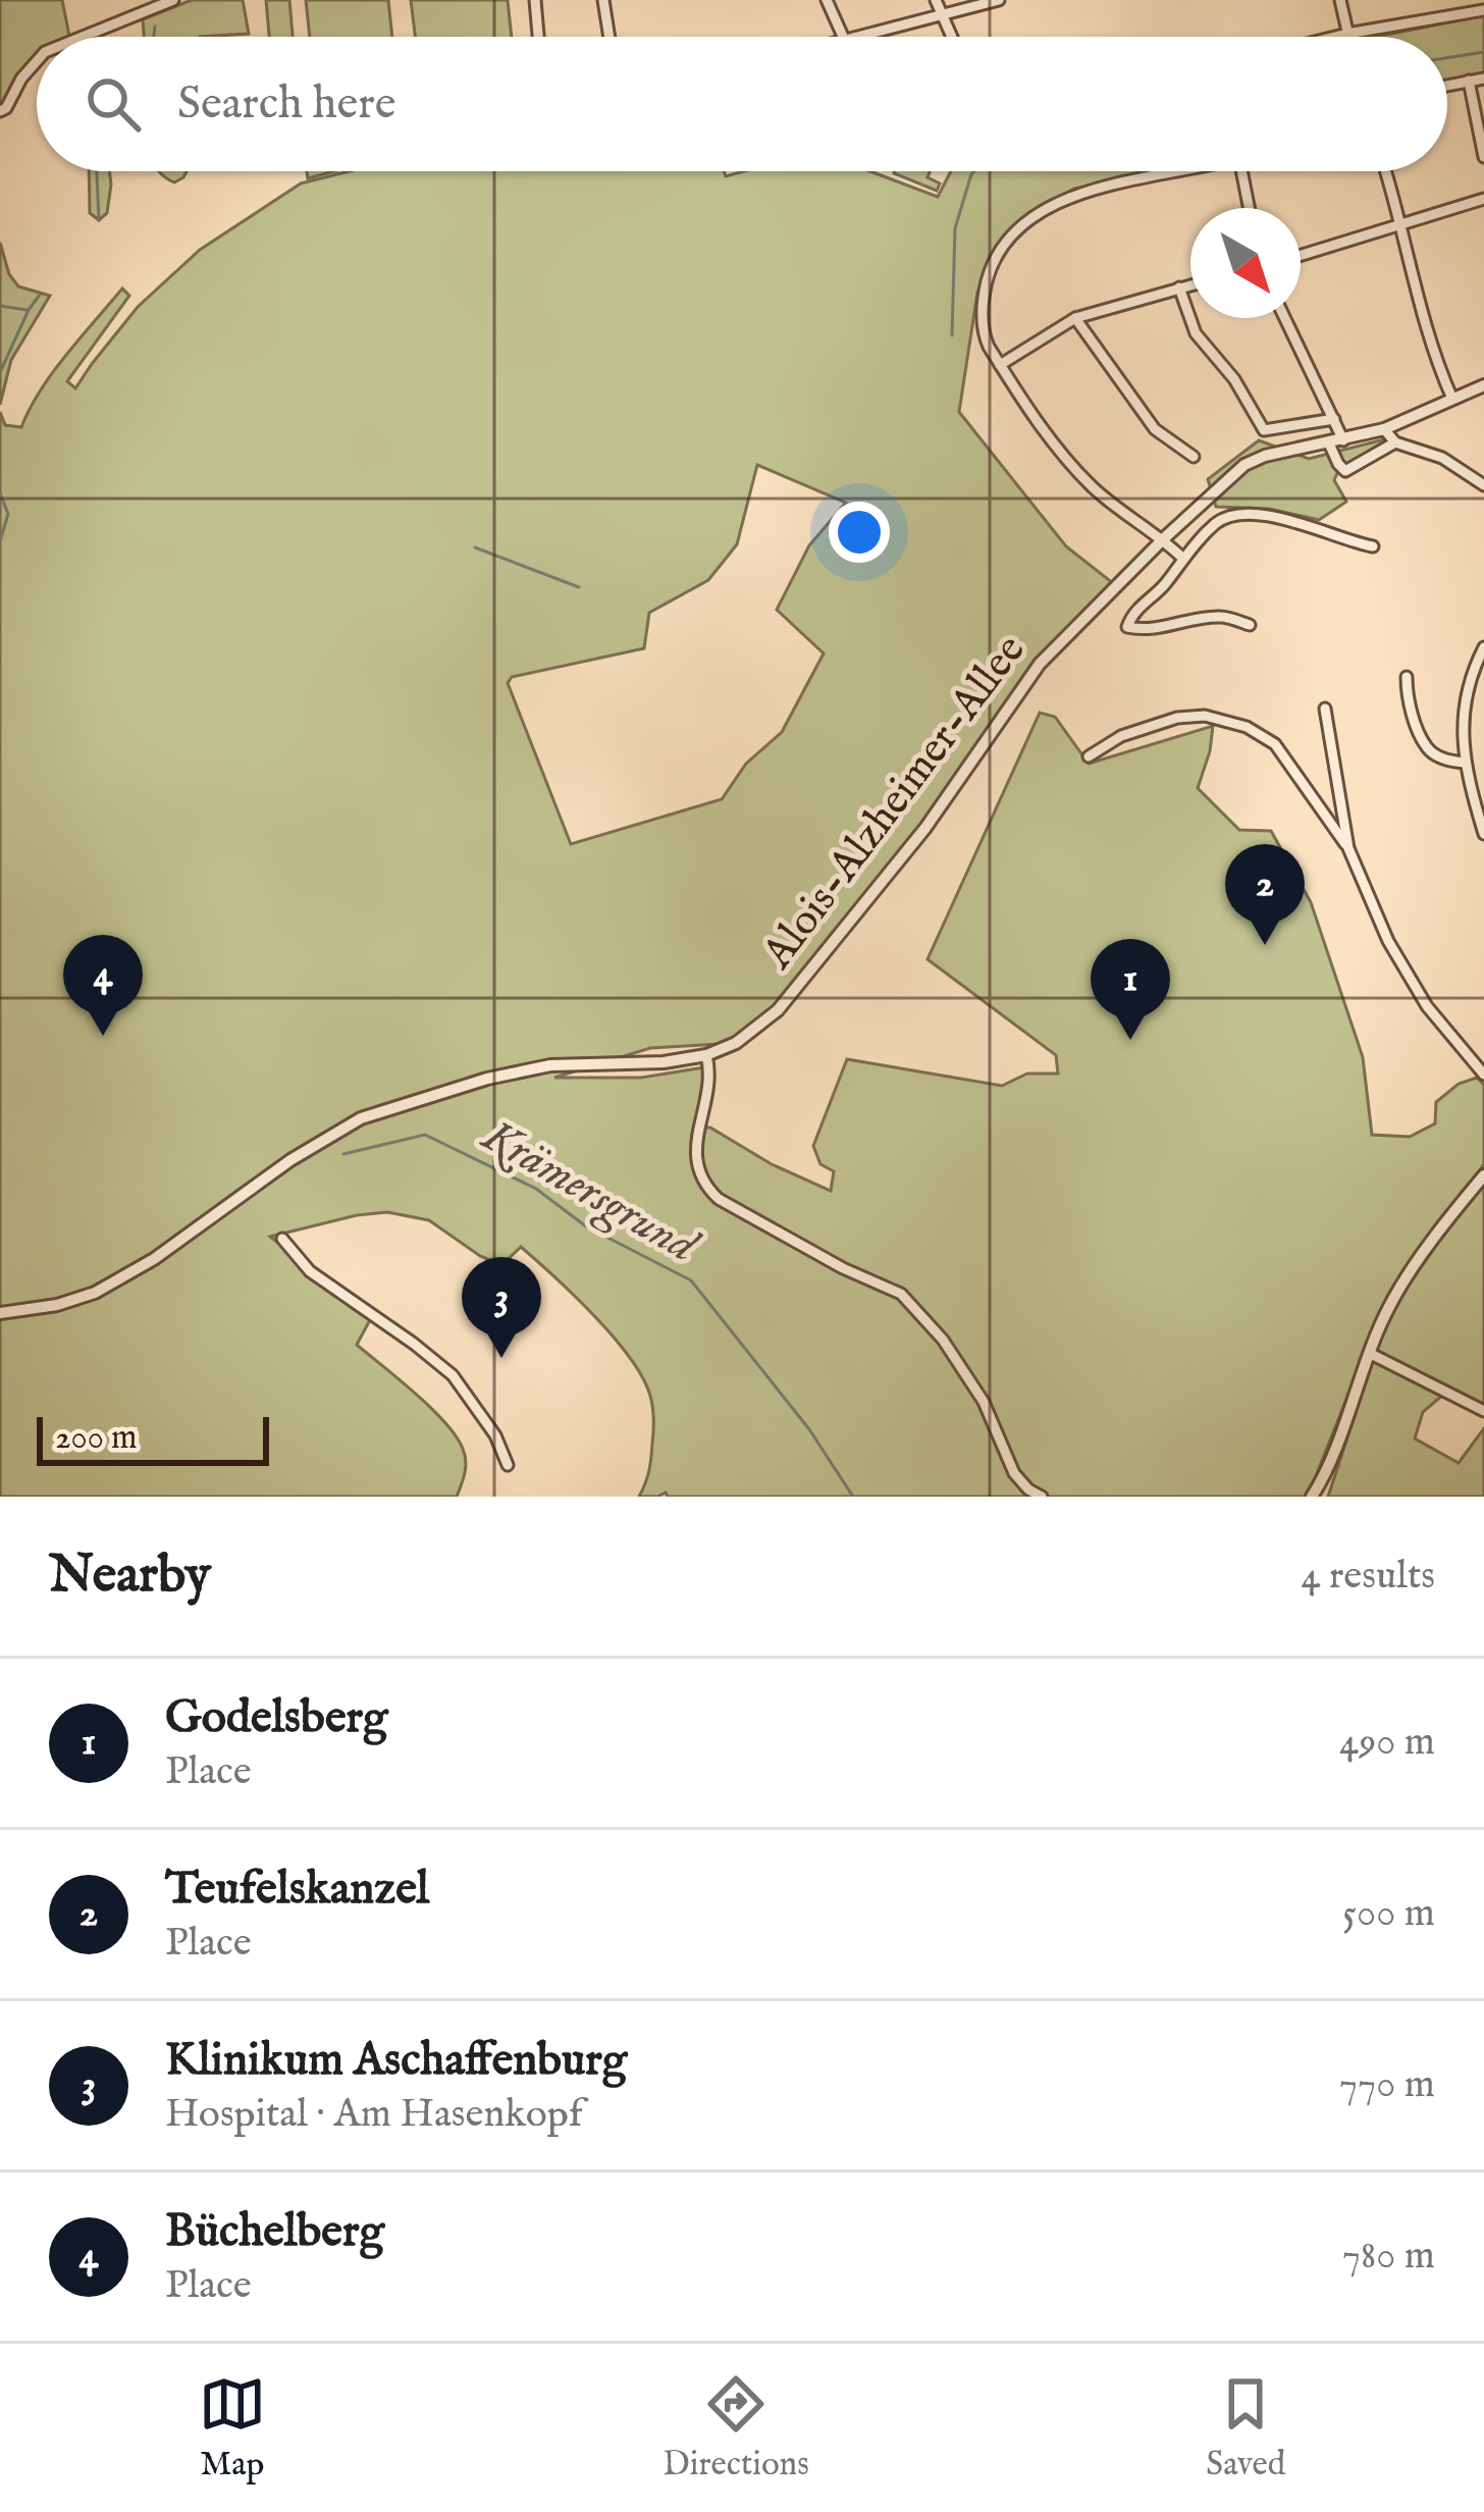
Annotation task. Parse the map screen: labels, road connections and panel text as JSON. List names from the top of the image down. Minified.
{"streets":{"street":["Alois-Alzheimer-Allee"]},"water":["Krämersgrund"],"scale_bar":"200 m","north":"bottom right","page":{"search":"Search here","pins":["2","4","1","3"],"scale":"200 m","heading":["Nearby","4 results"],"list":[{"mark":"1","name":"Godelsberg","note":"Place","value":"490 m"},{"mark":"2","name":"Teufelskanzel","note":"Place","value":"500 m"},{"mark":"3","name":"Klinikum Aschaffenburg","note":"Hospital · Am Hasenkopf","value":"770 m"},{"mark":"4","name":"Büchelberg","note":"Place","value":"780 m"}],"nav":["Map","Directions","Saved"]}}
